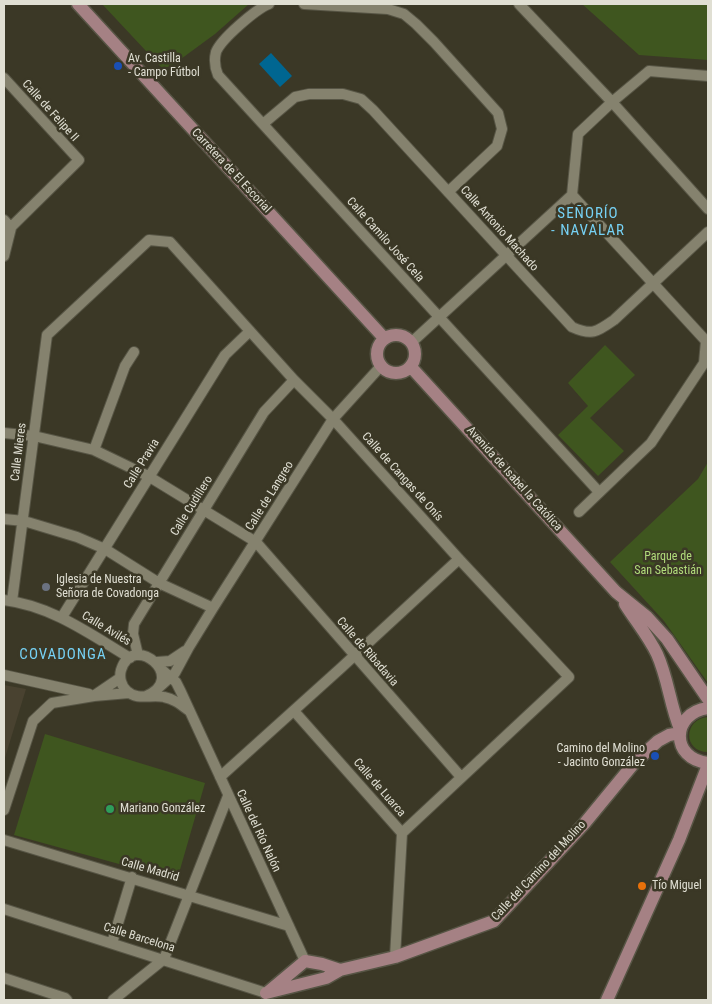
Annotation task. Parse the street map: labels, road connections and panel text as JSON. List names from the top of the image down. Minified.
{"streets":{"street":["Calle de Felipe II","Carretera de El Escorial","Calle Antonio Machado","Calle Camilo José Cela","Calle Mieres","Calle Pravia","Calle de Cangas de Onís","Avenida de Isabel la Católica","Calle de Langreo","Calle Cudillero","Calle Avilés","Calle de Ribadavia","Calle de Luarca","Calle del Río Nalón","Calle Madrid","Calle del Camino del Molino","Calle Barcelona"]},"crossings":[["Carretera de El Escorial","Avenida de Isabel la Católica"],["Carretera de El Escorial","Calle de Langreo"],["Calle Antonio Machado","Calle Camilo José Cela"],["Calle Mieres","Calle de Cangas de Onís"],["Calle Mieres","Calle Avilés"],["Calle Mieres","Calle de Ribadavia"],["Calle Pravia","Calle de Cangas de Onís"],["Calle Pravia","Calle Avilés"],["Calle Pravia","Calle de Ribadavia"],["Calle de Cangas de Onís","Calle de Langreo"],["Calle de Cangas de Onís","Calle Cudillero"],["Calle de Cangas de Onís","Calle de Ribadavia"],["Calle de Cangas de Onís","Calle de Luarca"],["Avenida de Isabel la Católica","Calle de Langreo"],["Avenida de Isabel la Católica","Calle del Camino del Molino"],["Calle de Langreo","Calle de Ribadavia"],["Calle de Langreo","Calle del Río Nalón"],["Calle Cudillero","Calle Avilés"],["Calle Cudillero","Calle de Ribadavia"],["Calle Cudillero","Calle del Río Nalón"],["Calle Avilés","Calle del Río Nalón"],["Calle de Luarca","Calle del Camino del Molino"],["Calle del Río Nalón","Calle Madrid"],["Calle del Camino del Molino","Calle Barcelona"]],"districts":["SEÑORÍO - NAVALAR","COVADONGA"],"parks":["Parque de San Sebastián"],"places":["Av. Castilla - Campo Fútbol","Iglesia de Nuestra Señora de Covadonga","Camino del Molino - Jacinto González","Mariano González","Tío Miguel"]}
